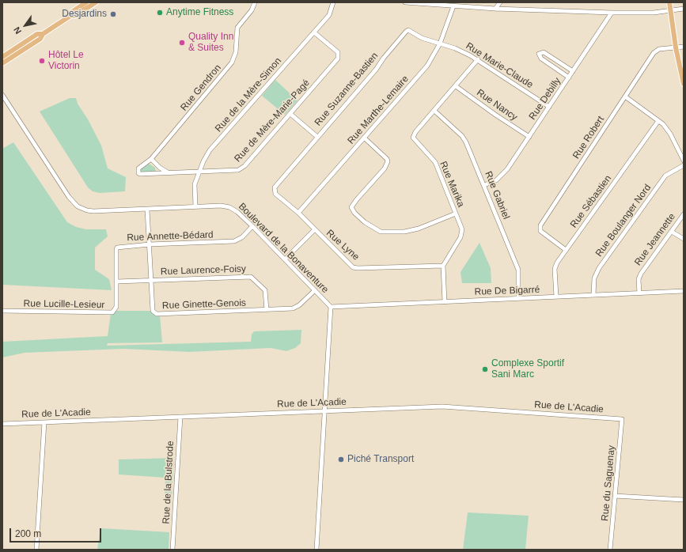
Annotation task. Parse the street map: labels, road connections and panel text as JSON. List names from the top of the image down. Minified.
{"streets":{"street":["Rue Marie-Claude","Rue Gendron","Rue Suzanne-Bastien","Rue de la Mère-Simon","Rue Debilly","Rue Nancy","Rue Marthe-Lemaire","Rue de Mère-Marie-Pagé","Rue Robert","Rue Marika","Rue Gabriel","Rue Sébastien","Rue Boulanger Nord","Rue Annette-Bédard","Rue Jeannette","Rue Lyne","Boulevard de la Bonaventure","Rue Laurence-Foisy","Rue De Bigarré","Rue Lucille-Lesieur","Rue Ginette-Genois","Rue de L'Acadie","Rue de la Bulstrode","Rue du Saguenay"]},"crossings":[["Rue Marie-Claude","Rue Suzanne-Bastien"],["Rue Marie-Claude","Rue Debilly"],["Rue Marie-Claude","Rue Marthe-Lemaire"],["Rue Marie-Claude","Rue Marika"],["Rue Gendron","Rue de Mère-Marie-Pagé"],["Rue Suzanne-Bastien","Rue Marthe-Lemaire"],["Rue Suzanne-Bastien","Rue Lyne"],["Rue de la Mère-Simon","Rue de Mère-Marie-Pagé"],["Rue de la Mère-Simon","Boulevard de la Bonaventure"],["Rue Debilly","Rue Nancy"],["Rue Debilly","Rue Gabriel"],["Rue Nancy","Rue Marika"],["Rue Marthe-Lemaire","Rue Lyne"],["Rue Robert","Rue Sébastien"],["Rue Marika","Rue Gabriel"],["Rue Marika","Rue Lyne"],["Rue Gabriel","Rue De Bigarré"],["Rue Sébastien","Rue De Bigarré"],["Rue Boulanger Nord","Rue De Bigarré"],["Rue Annette-Bédard","Boulevard de la Bonaventure"],["Rue Annette-Bédard","Rue Laurence-Foisy"],["Rue Annette-Bédard","Rue Lucille-Lesieur"],["Rue Annette-Bédard","Rue Ginette-Genois"],["Rue Jeannette","Rue De Bigarré"],["Boulevard de la Bonaventure","Rue De Bigarré"],["Boulevard de la Bonaventure","Rue Ginette-Genois"],["Boulevard de la Bonaventure","Rue de L'Acadie"],["Rue Laurence-Foisy","Rue Lucille-Lesieur"],["Rue Laurence-Foisy","Rue Ginette-Genois"],["Rue de L'Acadie","Rue de la Bulstrode"],["Rue de L'Acadie","Rue du Saguenay"]],"places":["Anytime Fitness","Desjardins","Quality Inn & Suites","Hôtel Le Victorin","Complexe Sportif Sani Marc","Piché Transport"],"scale_bar":"200 m","north":"bottom left"}
